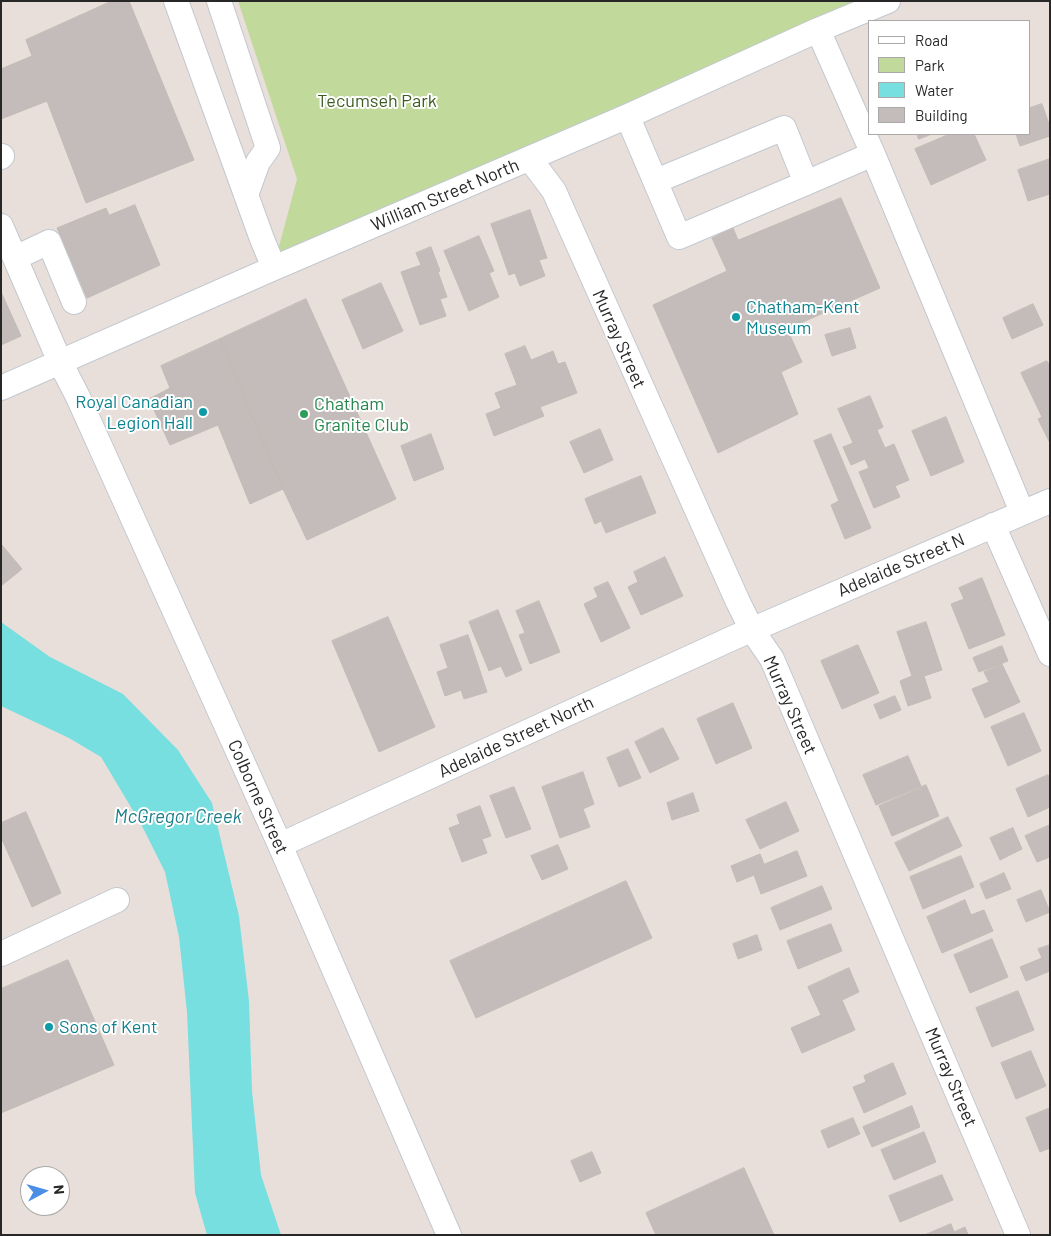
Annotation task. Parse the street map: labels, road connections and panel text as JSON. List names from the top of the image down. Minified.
{"streets":{"street":["William Street North","Murray Street","Adelaide Street N","Adelaide Street North","Colborne Street"]},"crossings":[["William Street North","Murray Street"],["William Street North","Colborne Street"],["Murray Street","Adelaide Street N"],["Murray Street","Adelaide Street North"],["Adelaide Street N","Adelaide Street North"],["Adelaide Street North","Colborne Street"]],"water":["McGregor Creek"],"parks":["Tecumseh Park"],"places":["Chatham-Kent Museum","Royal Canadian Legion Hall","Chatham Granite Club","Sons of Kent"],"legend":["Road","Park","Water","Building"],"north":"right"}
